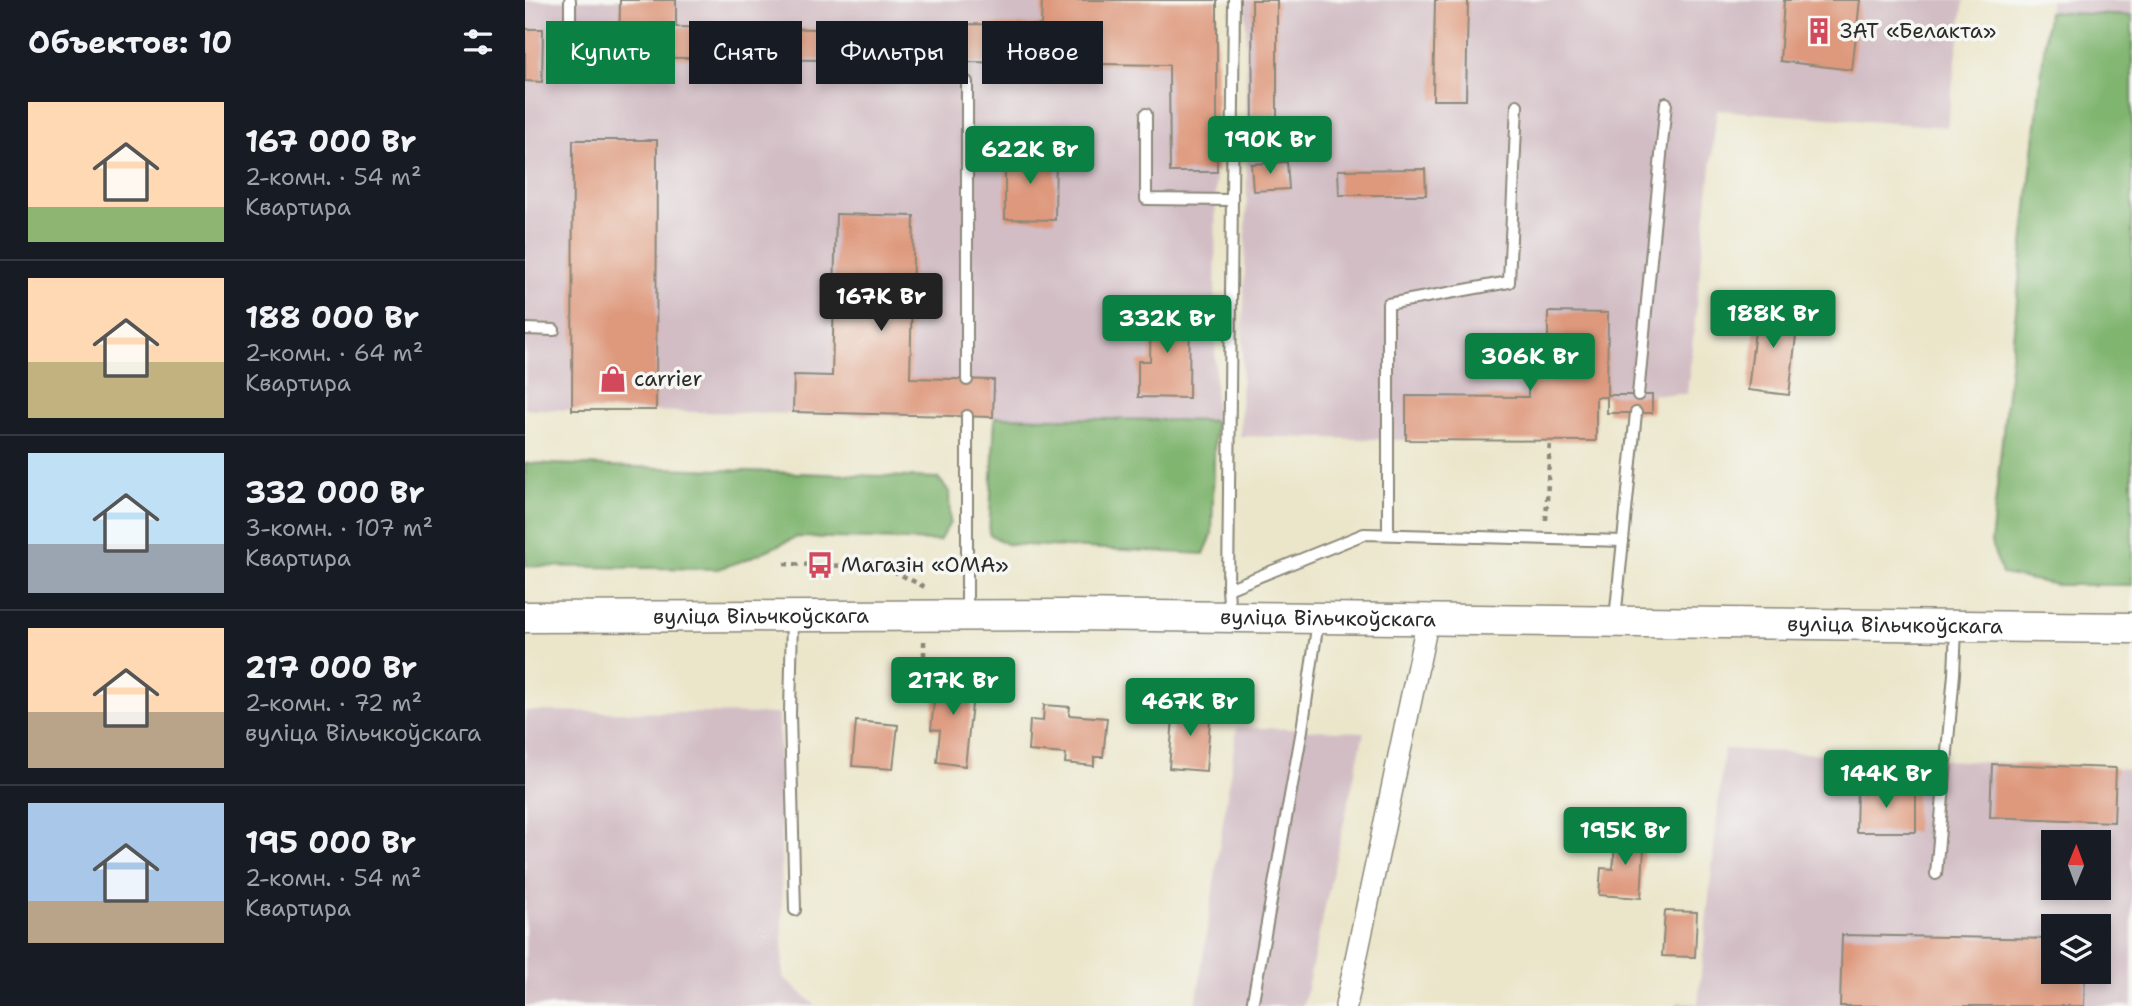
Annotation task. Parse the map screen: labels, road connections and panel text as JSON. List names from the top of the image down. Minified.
{"streets":{"main road":["вуліца Вільчкоўскага"]},"places":{"building":["ЗАТ «Белакта»"],"shop":["carrier"],"bus stop":["Магазін «ОМА»"]},"north":"top","page":{"heading":"Объектов: 10","chip":["Купить","Снять","Фильтры","Новое"],"list":[{"name":"167 000 Br","note":"2-комн. · 54 m² · Квартира"},{"name":"188 000 Br","note":"2-комн. · 64 m² · Квартира"},{"name":"332 000 Br","note":"3-комн. · 107 m² · Квартира"},{"name":"217 000 Br","note":"2-комн. · 72 m² · вуліца Вільчкоўскага"},{"name":"195 000 Br","note":"2-комн. · 54 m² · Квартира"}],"price":["190K Br","622K Br","167K Br","188K Br","332K Br","306K Br","217K Br","467K Br","144K Br","195K Br"]}}
